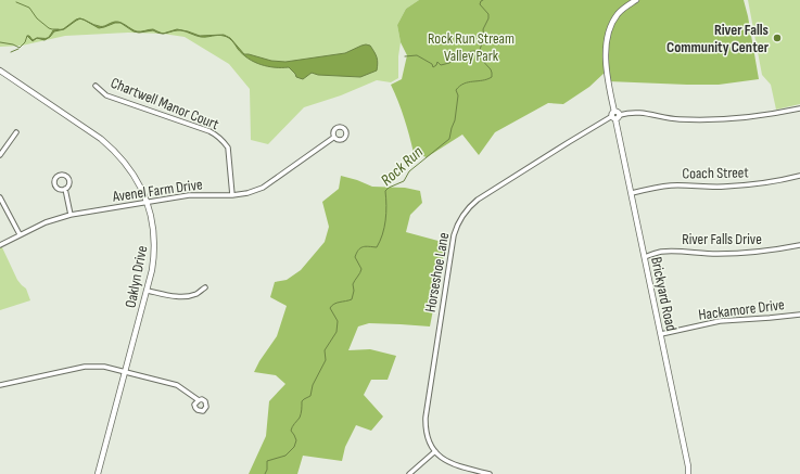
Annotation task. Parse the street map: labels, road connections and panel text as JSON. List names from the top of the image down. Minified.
{"streets":{"street":["Chartwell Manor Court","Coach Street","Avenel Farm Drive","River Falls Drive","Horseshoe Lane","Oaklyn Drive","Brickyard Road","Hackamore Drive"]},"crossings":[["Chartwell Manor Court","Avenel Farm Drive"],["Coach Street","Brickyard Road"],["Avenel Farm Drive","Oaklyn Drive"],["River Falls Drive","Brickyard Road"],["Horseshoe Lane","Brickyard Road"],["Brickyard Road","Hackamore Drive"]],"water":["Rock Run"],"parks":["Rock Run Stream Valley Park"],"places":["River Falls Community Center"]}
